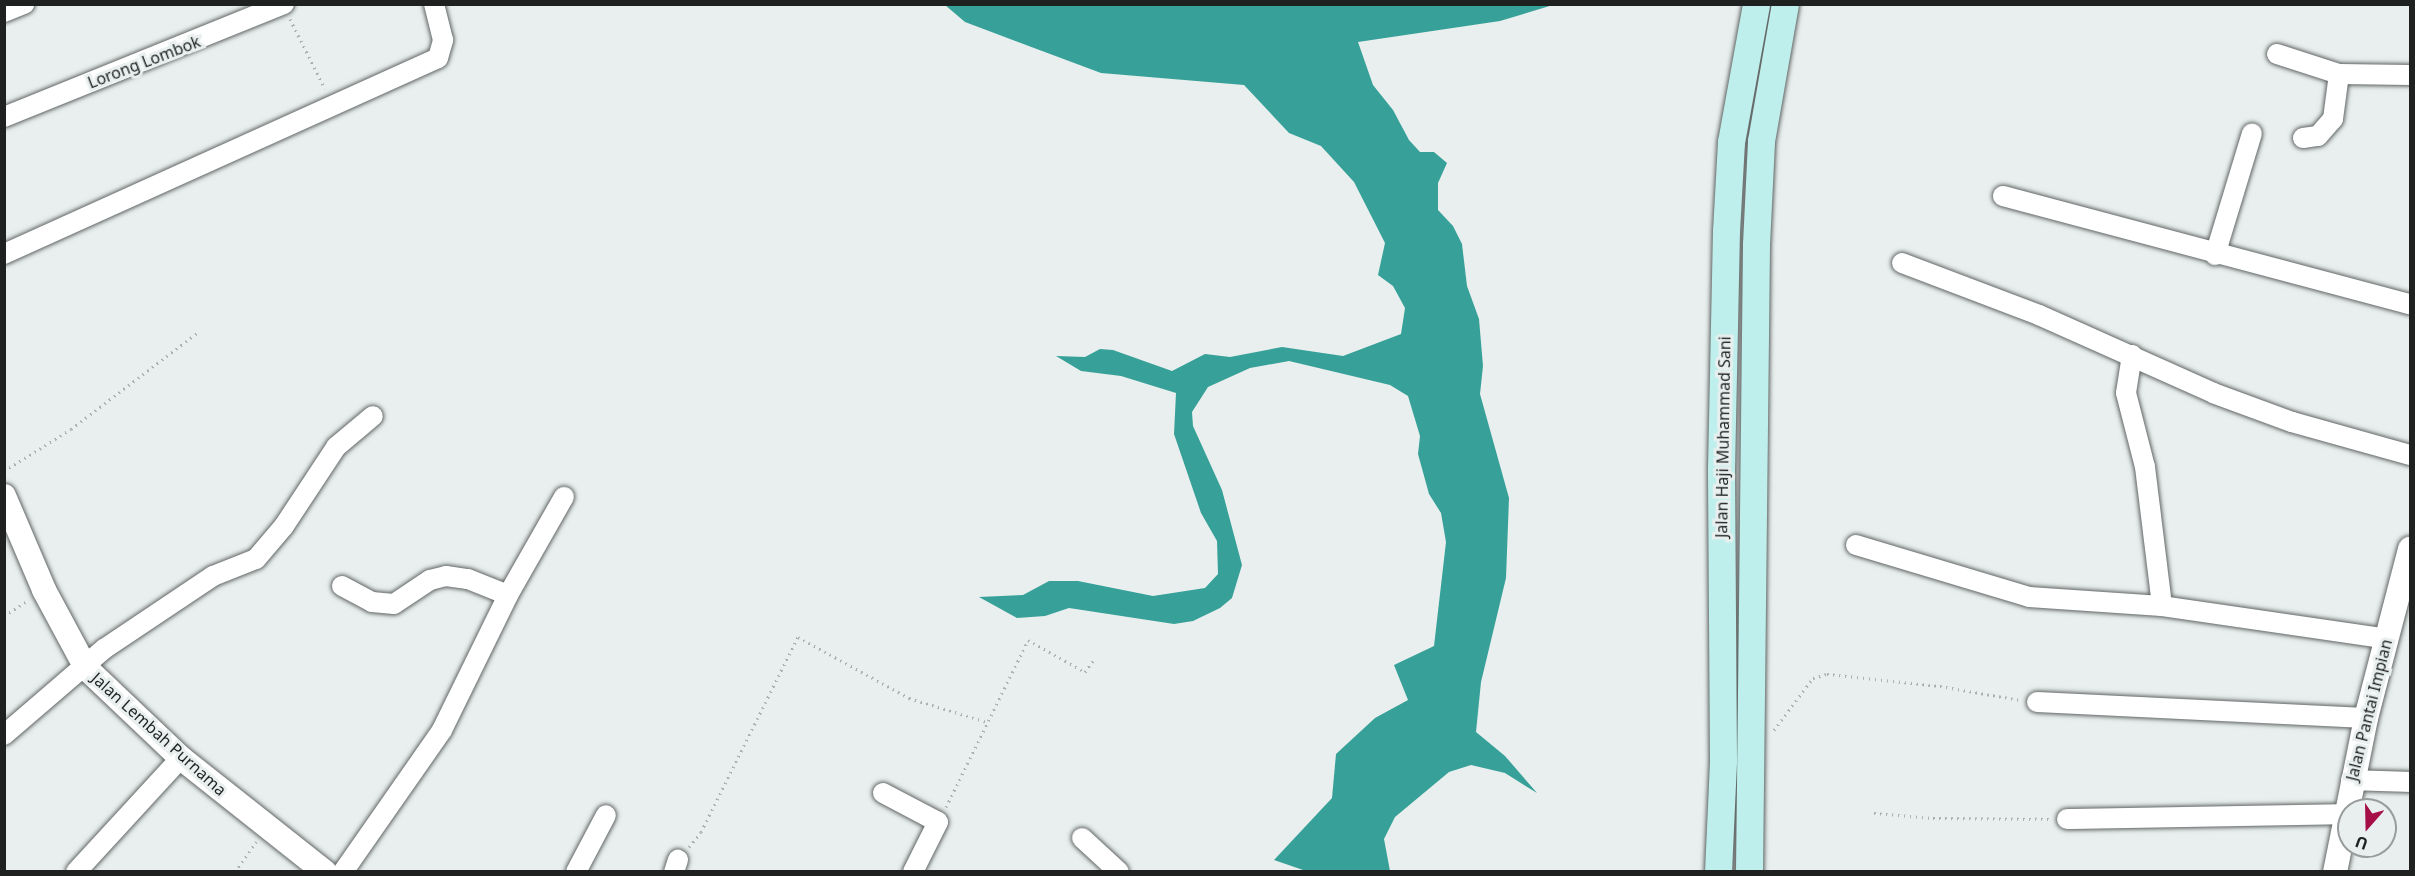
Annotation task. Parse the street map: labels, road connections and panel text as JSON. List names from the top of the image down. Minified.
{"streets":{"main road":["Jalan Haji Muhammad Sani"],"street":["Lorong Lombok","Jalan Pantai Impian","Jalan Lembah Purnama"]},"north":"bottom"}
